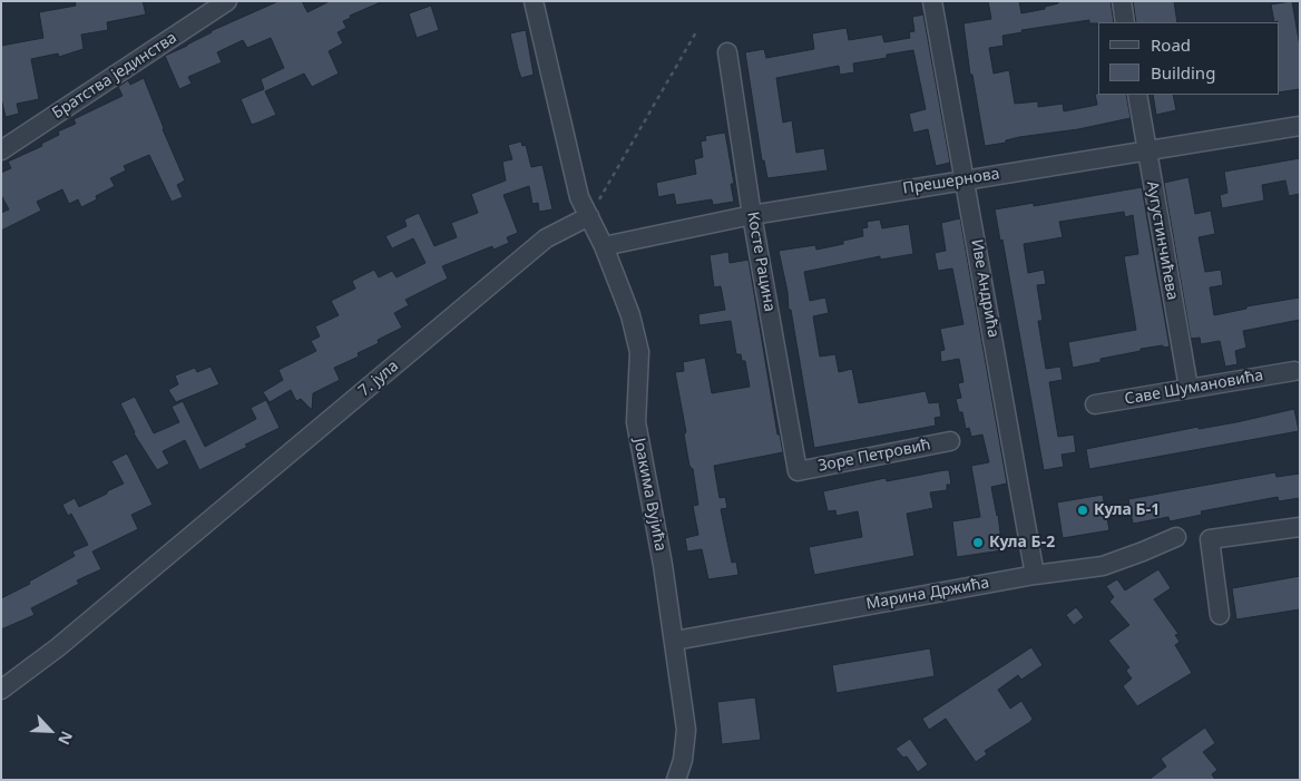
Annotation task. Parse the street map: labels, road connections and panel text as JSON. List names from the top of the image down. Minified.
{"streets":{"street":["Братства јединства","Прешернова","Аугустинчићева","Косте Рацина","Иве Андрића","7. јула","Саве Шумановића","Зоре Петровић","Јоакима Вујића","Марина Држића"]},"crossings":[["Прешернова","Аугустинчићева"],["Прешернова","Косте Рацина"],["Прешернова","Иве Андрића"],["Прешернова","Јоакима Вујића"],["Аугустинчићева","Саве Шумановића"],["Косте Рацина","Зоре Петровић"],["Иве Андрића","Марина Држића"],["7. јула","Јоакима Вујића"],["Јоакима Вујића","Марина Држића"]],"places":["Кула Б-1","Кула Б-2"],"legend":["Road","Building"],"north":"bottom right"}
